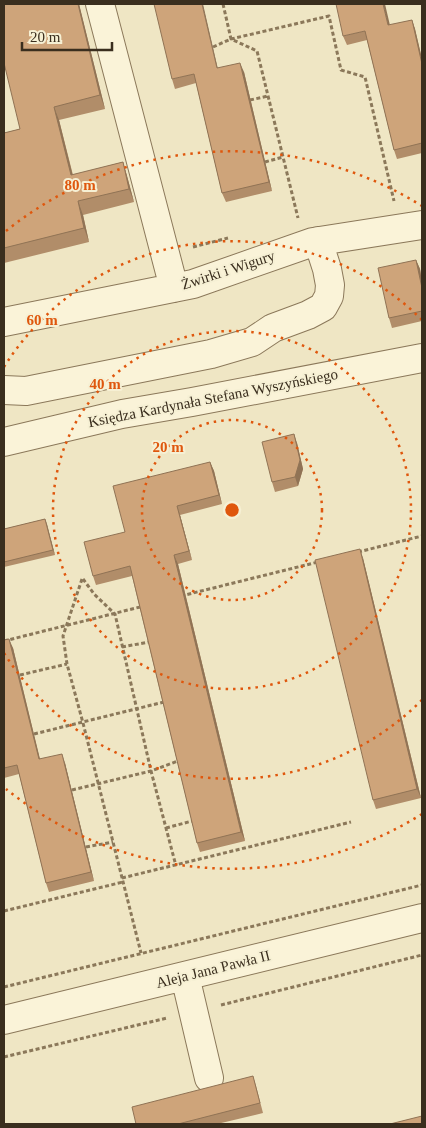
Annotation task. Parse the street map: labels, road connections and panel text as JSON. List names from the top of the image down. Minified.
{"streets":{"street":["Żwirki i Wigury","Księdza Kardynała Stefana Wyszyńskiego","Aleja Jana Pawła II"]},"scale_bar":"20 m","rings":["80 m","60 m","40 m","20 m"]}
